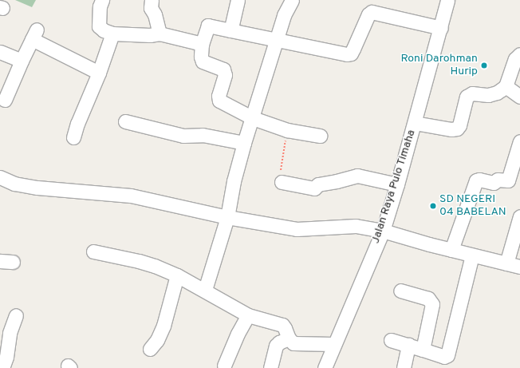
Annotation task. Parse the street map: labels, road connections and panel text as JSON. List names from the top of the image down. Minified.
{"streets":{"street":["Jalan Raya Pulo Timaha"]},"places":["Roni Darohman Hurip","SD NEGERI 04 BABELAN"]}
